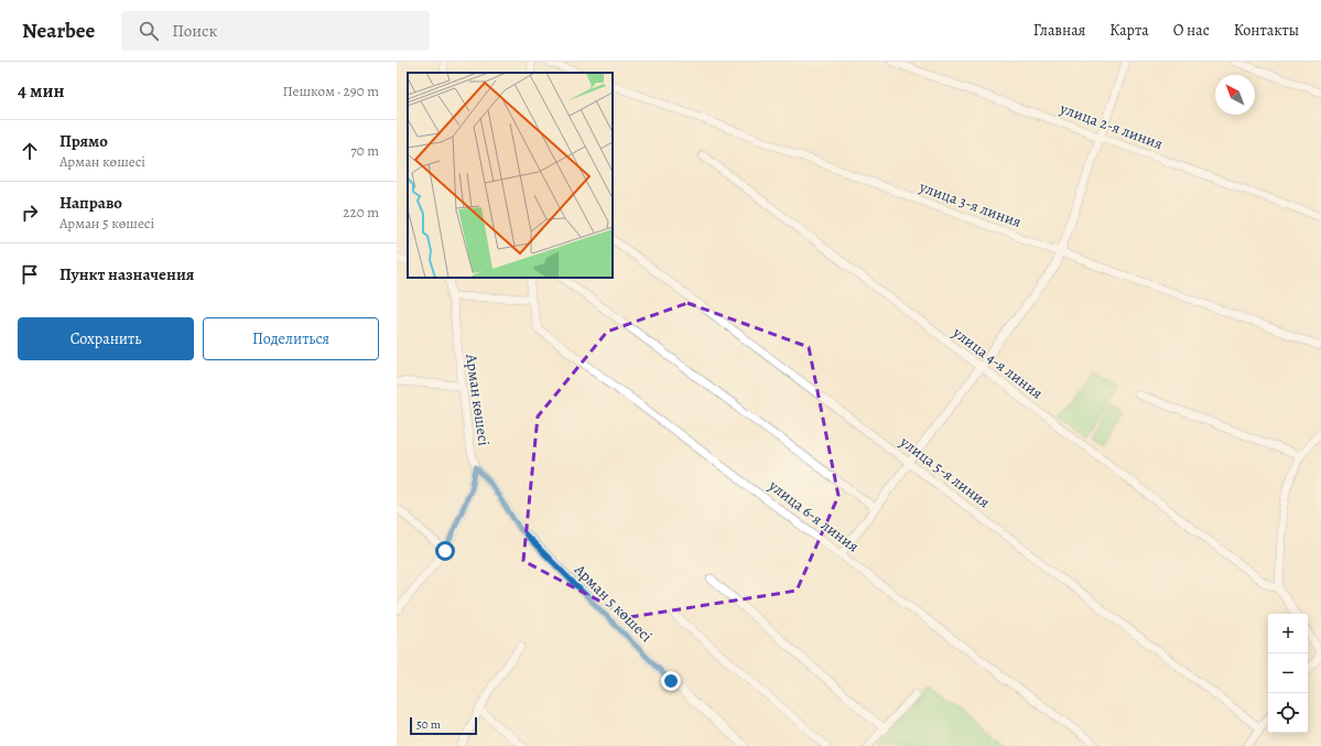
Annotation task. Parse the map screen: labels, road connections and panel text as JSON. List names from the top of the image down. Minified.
{"streets":{"street":["улица 2-я линия","улица 3-я линия","улица 4-я линия","Арман көшесі","улица 5-я линия","улица 6-я линия","Арман 5 көшесі"]},"crossings":[["Арман көшесі","Арман 5 көшесі"]],"scale_bar":"50 m","north":"top left","page":{"header":"Nearbee","search":"Поиск","nav":["Главная","Карта","О нас","Контакты"],"heading":["4 мин","Пешком · 290 m"],"list":[["Прямо","Арман көшесі","70 m"],["Направо","Арман 5 көшесі","220 m"],"Пункт назначения"],"buttons":["Сохранить","Поделиться"],"map_buttons":["+","−"],"scale":"50 m"}}
